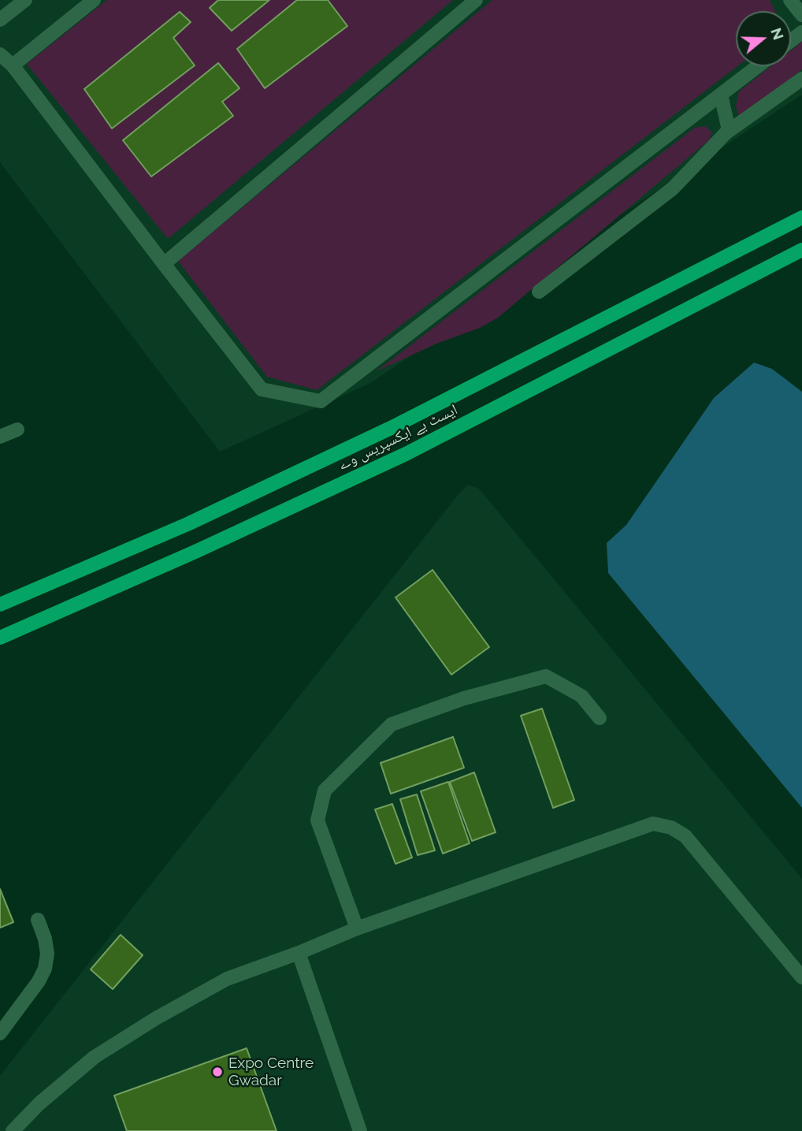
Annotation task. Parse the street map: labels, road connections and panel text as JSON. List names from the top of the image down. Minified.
{"streets":{"main road":["ایسٹ بے ایکسپریس وے"]},"places":["Expo Centre Gwadar"],"north":"right"}
